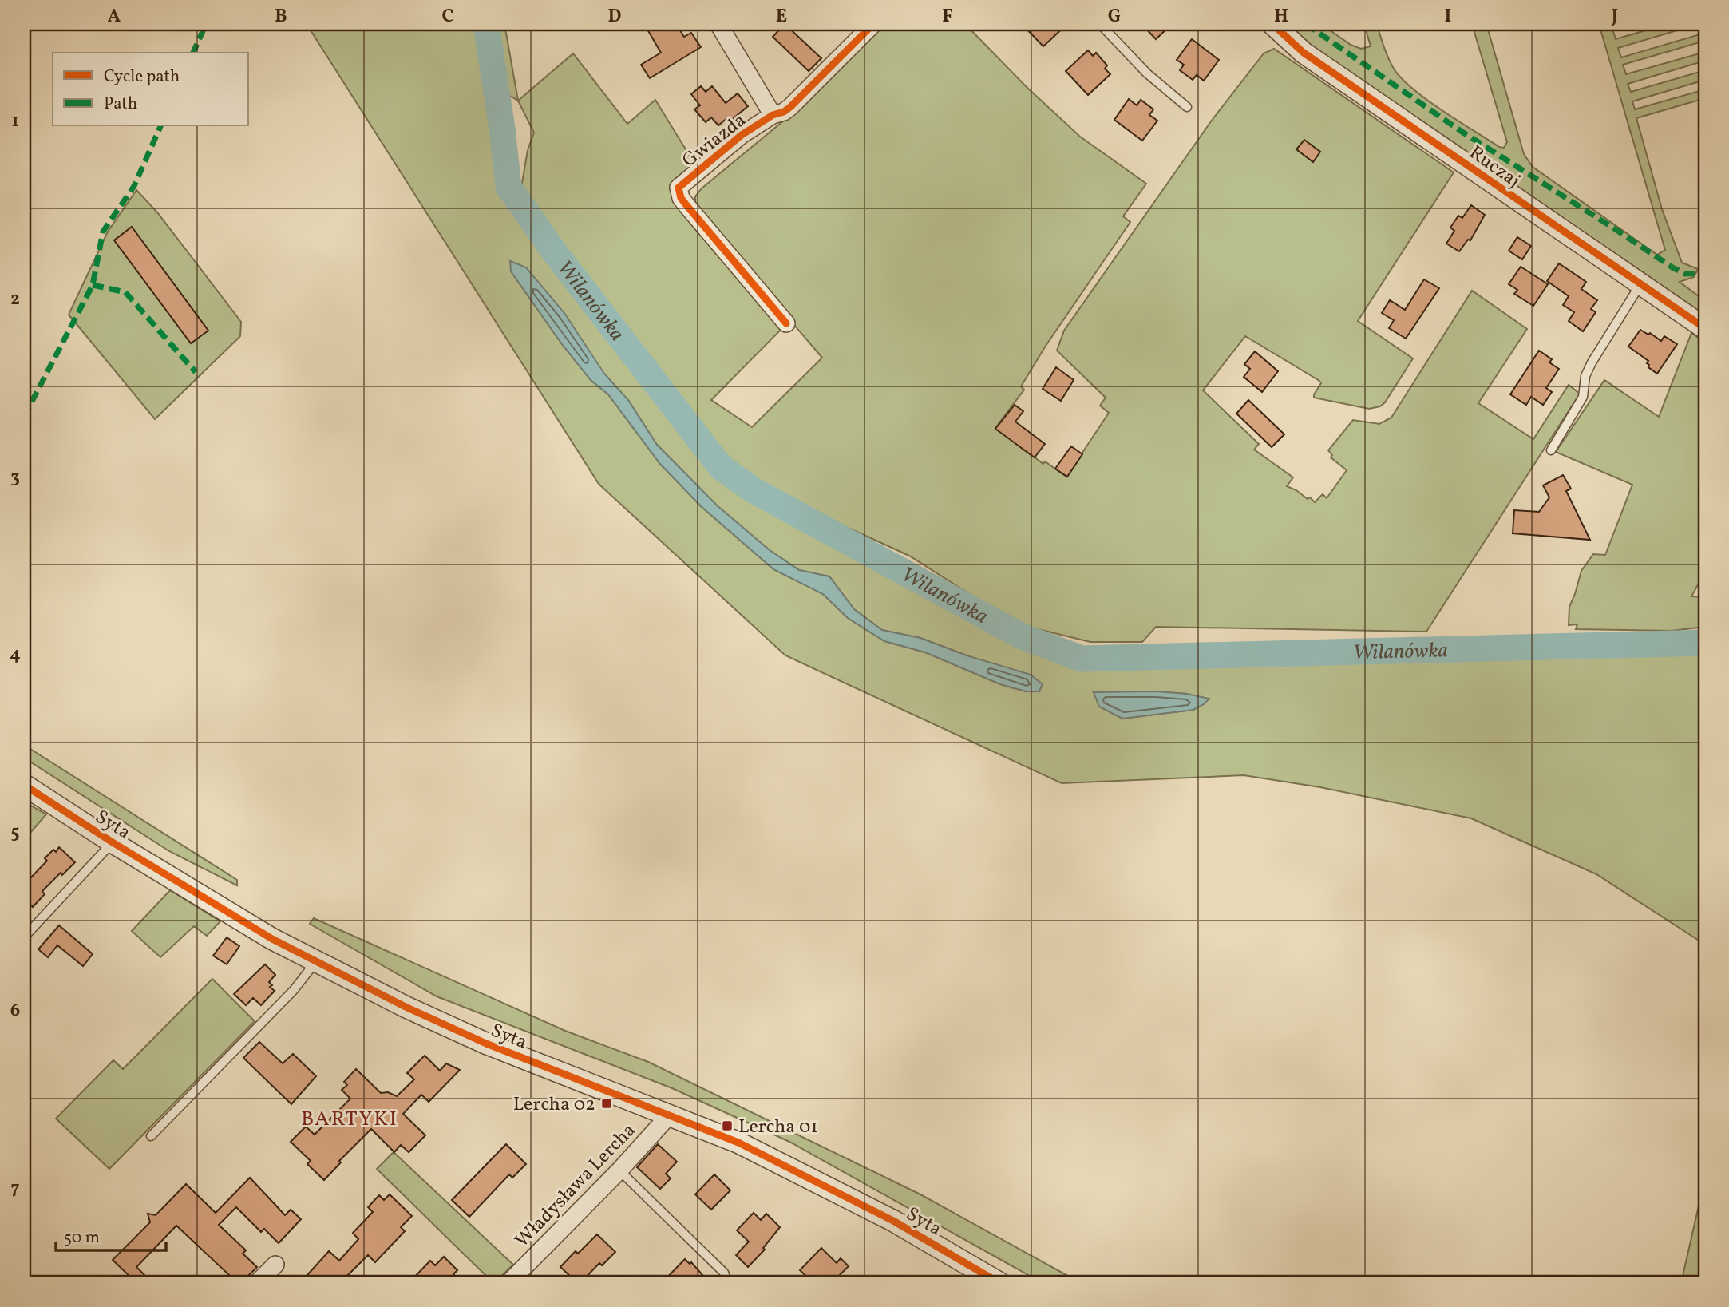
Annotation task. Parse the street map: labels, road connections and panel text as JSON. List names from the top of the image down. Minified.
{"streets":{"street":["Gwiazda","Ruczaj","Syta","Władysława Lercha"]},"crossings":[["Syta","Władysława Lercha"]],"districts":["BARTYKI"],"water":["Wilanówka"],"places":{"transit":["Lercha 02","Lercha 01"]},"legend":["Cycle path","Path"],"scale_bar":"50 m","grid":{"columns":["A","B","C","D","E","F","G","H","I","J"],"rows":["1","2","3","4","5","6","7"]}}
